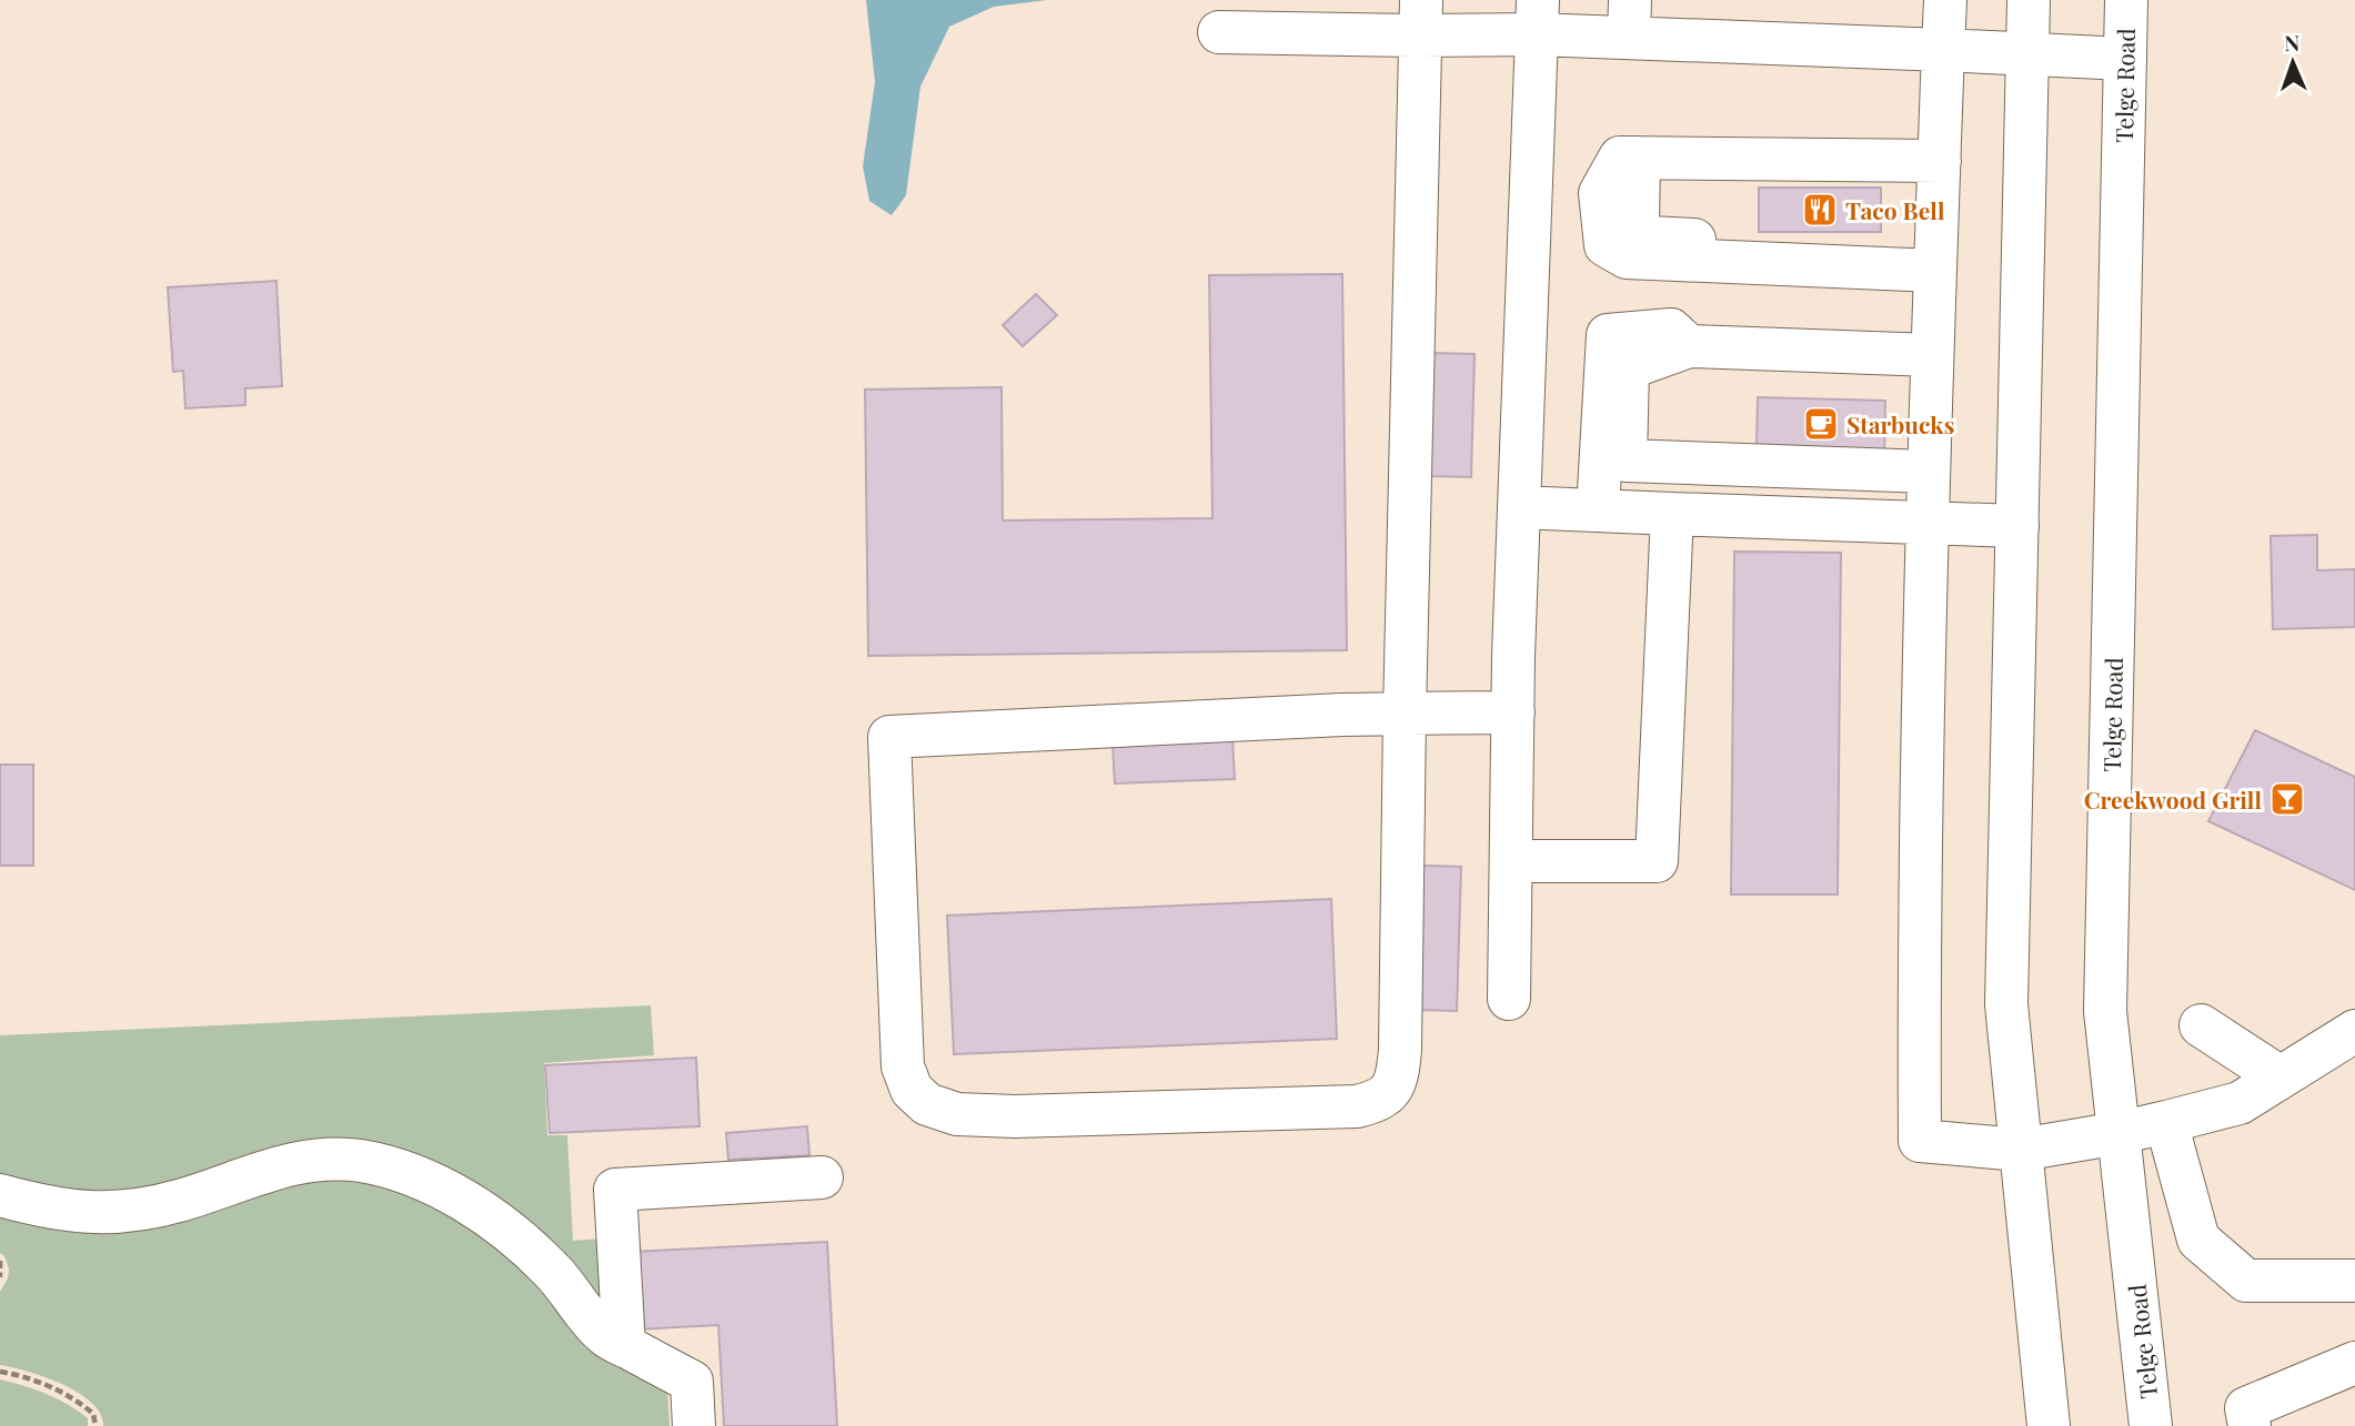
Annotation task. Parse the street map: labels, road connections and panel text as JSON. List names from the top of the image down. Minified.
{"streets":{"main road":["Telge Road"]},"places":{"restaurant":["Taco Bell"],"cafe":["Starbucks"],"bar":["Creekwood Grill"]},"north":"top"}
